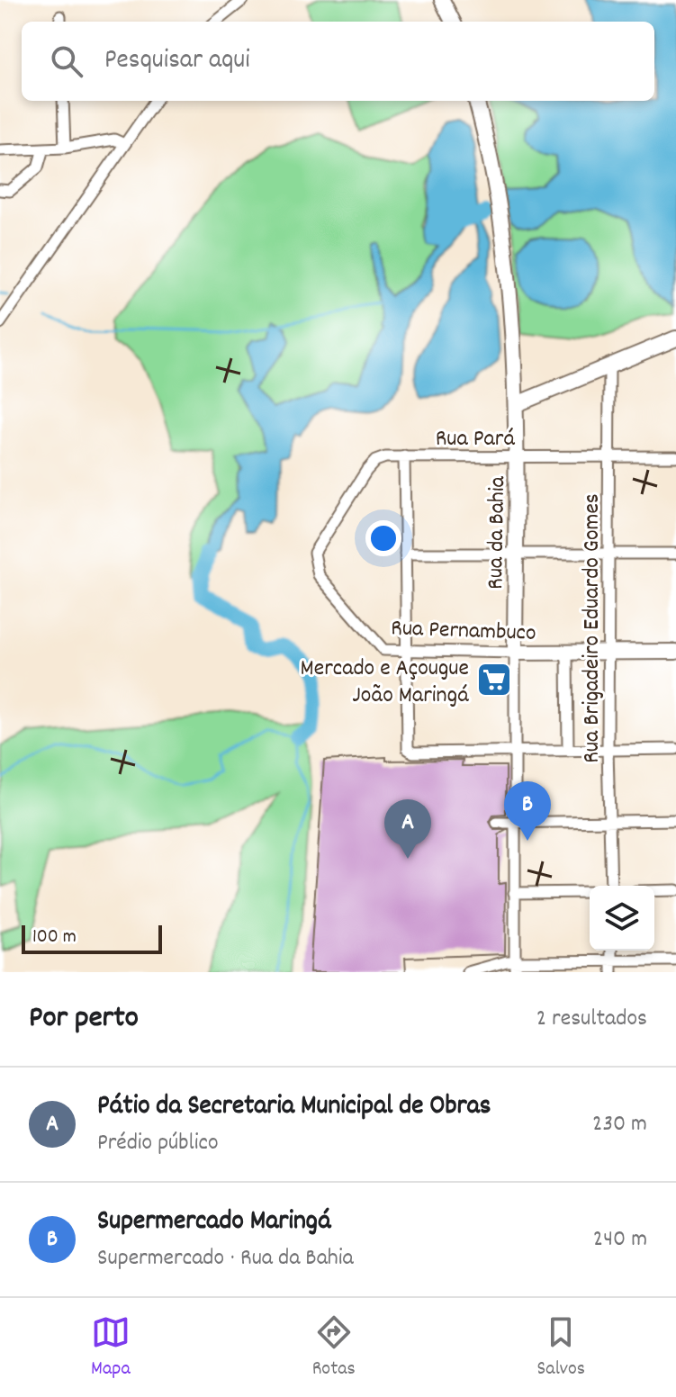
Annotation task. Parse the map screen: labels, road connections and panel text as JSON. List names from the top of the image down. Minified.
{"streets":{"street":["Rua Pará","Rua da Bahia","Rua Pernambuco","Rua Brigadeiro Eduardo Gomes"]},"crossings":[["Rua Pará","Rua da Bahia"],["Rua Pará","Rua Pernambuco"],["Rua Pará","Rua Brigadeiro Eduardo Gomes"],["Rua da Bahia","Rua Pernambuco"],["Rua Pernambuco","Rua Brigadeiro Eduardo Gomes"]],"places":{"supermarket":["Mercado e Açougue João Maringá"]},"scale_bar":"100 m","page":{"search":"Pesquisar aqui","pins":["B","A"],"scale":"100 m","heading":["Por perto","2 resultados"],"list":[{"mark":"A","name":"Pátio da Secretaria Municipal de Obras","note":"Prédio público","value":"230 m"},{"mark":"B","name":"Supermercado Maringá","note":"Supermercado · Rua da Bahia","value":"240 m"}],"nav":["Mapa","Rotas","Salvos"]}}
